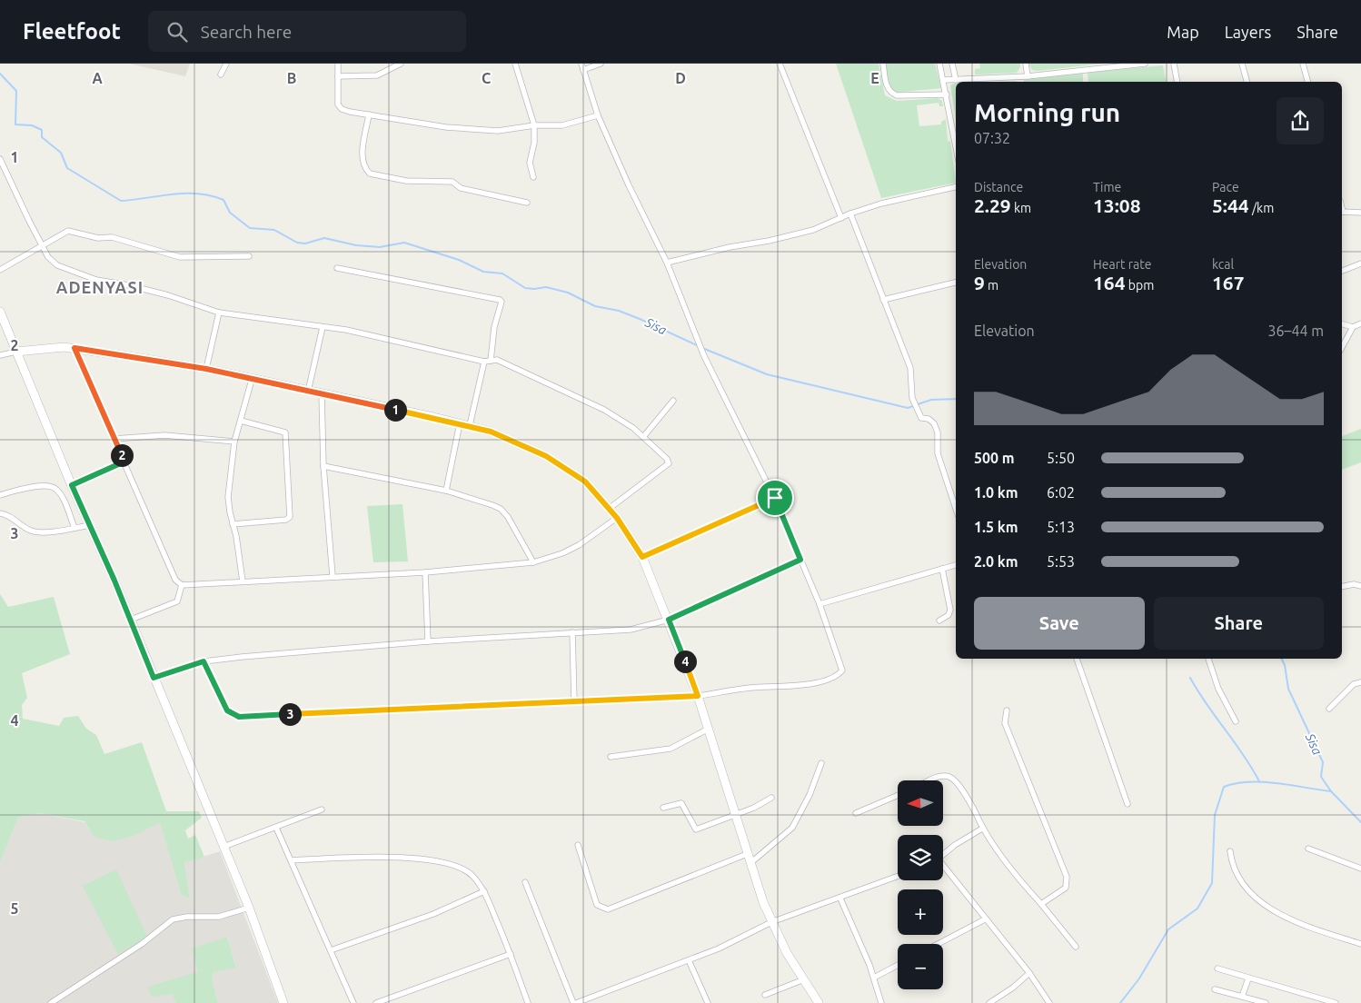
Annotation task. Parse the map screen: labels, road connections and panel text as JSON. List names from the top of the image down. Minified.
{"districts":["ADENYASI"],"water":["Sisa"],"north":"left","page":{"header":"Fleetfoot","search":"Search here","nav":["Map","Layers","Share"],"heading":["Morning run","07:32"],"stats":[["Distance","2.29 km"],["Time","13:08"],["Pace","5:44 /km"],["Elevation","9 m"],["Heart rate","164 bpm"],["kcal","167"]],"chart":["Elevation","36–44 m"],"pins":["1","2","4","3"],"list":[{"name":"500 m","note":"5:50"},{"name":"1.0 km","note":"6:02"},{"name":"1.5 km","note":"5:13"},{"name":"2.0 km","note":"5:53"}],"buttons":["Save","Share"],"map_buttons":["+","−"]},"grid":{"columns":["A","B","C","D","E"],"rows":["1","2","3","4","5"]}}
